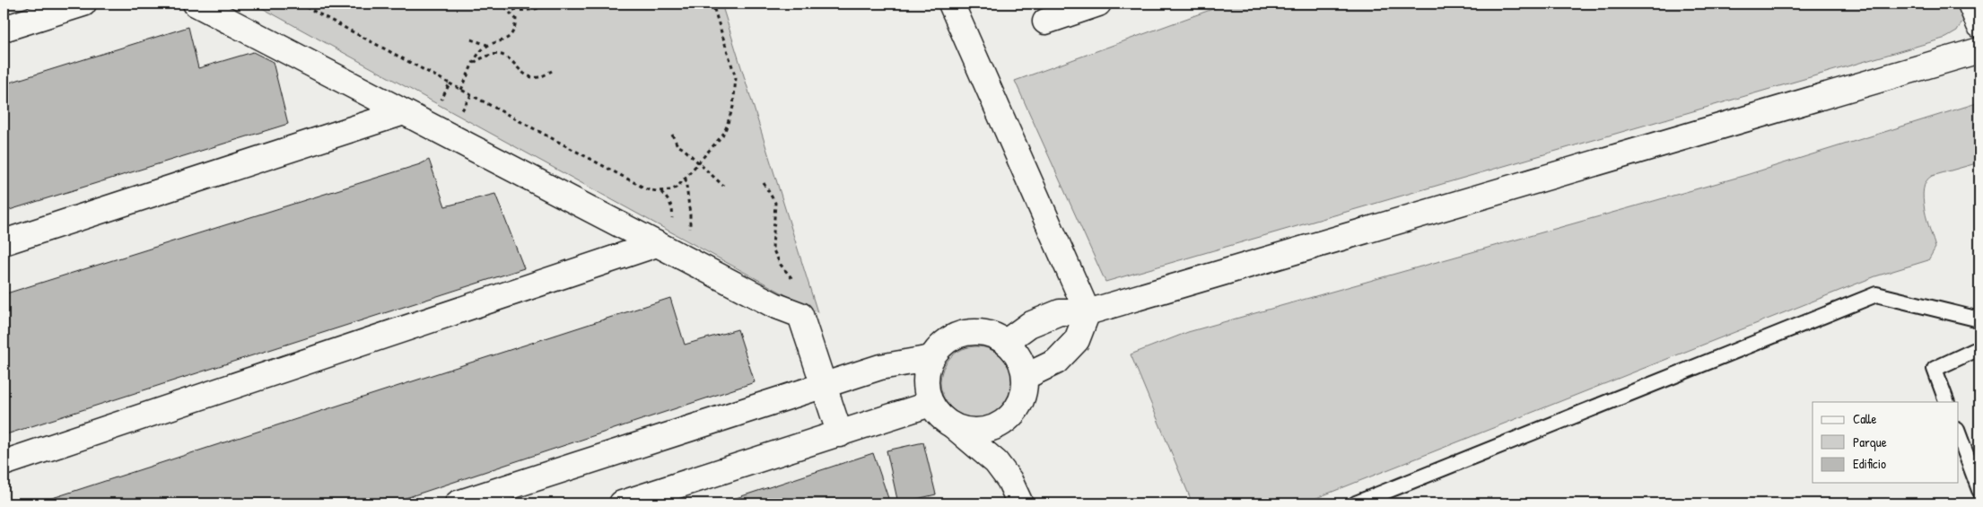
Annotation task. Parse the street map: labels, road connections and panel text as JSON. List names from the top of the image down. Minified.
{"legend":["Calle","Parque","Edificio"]}
